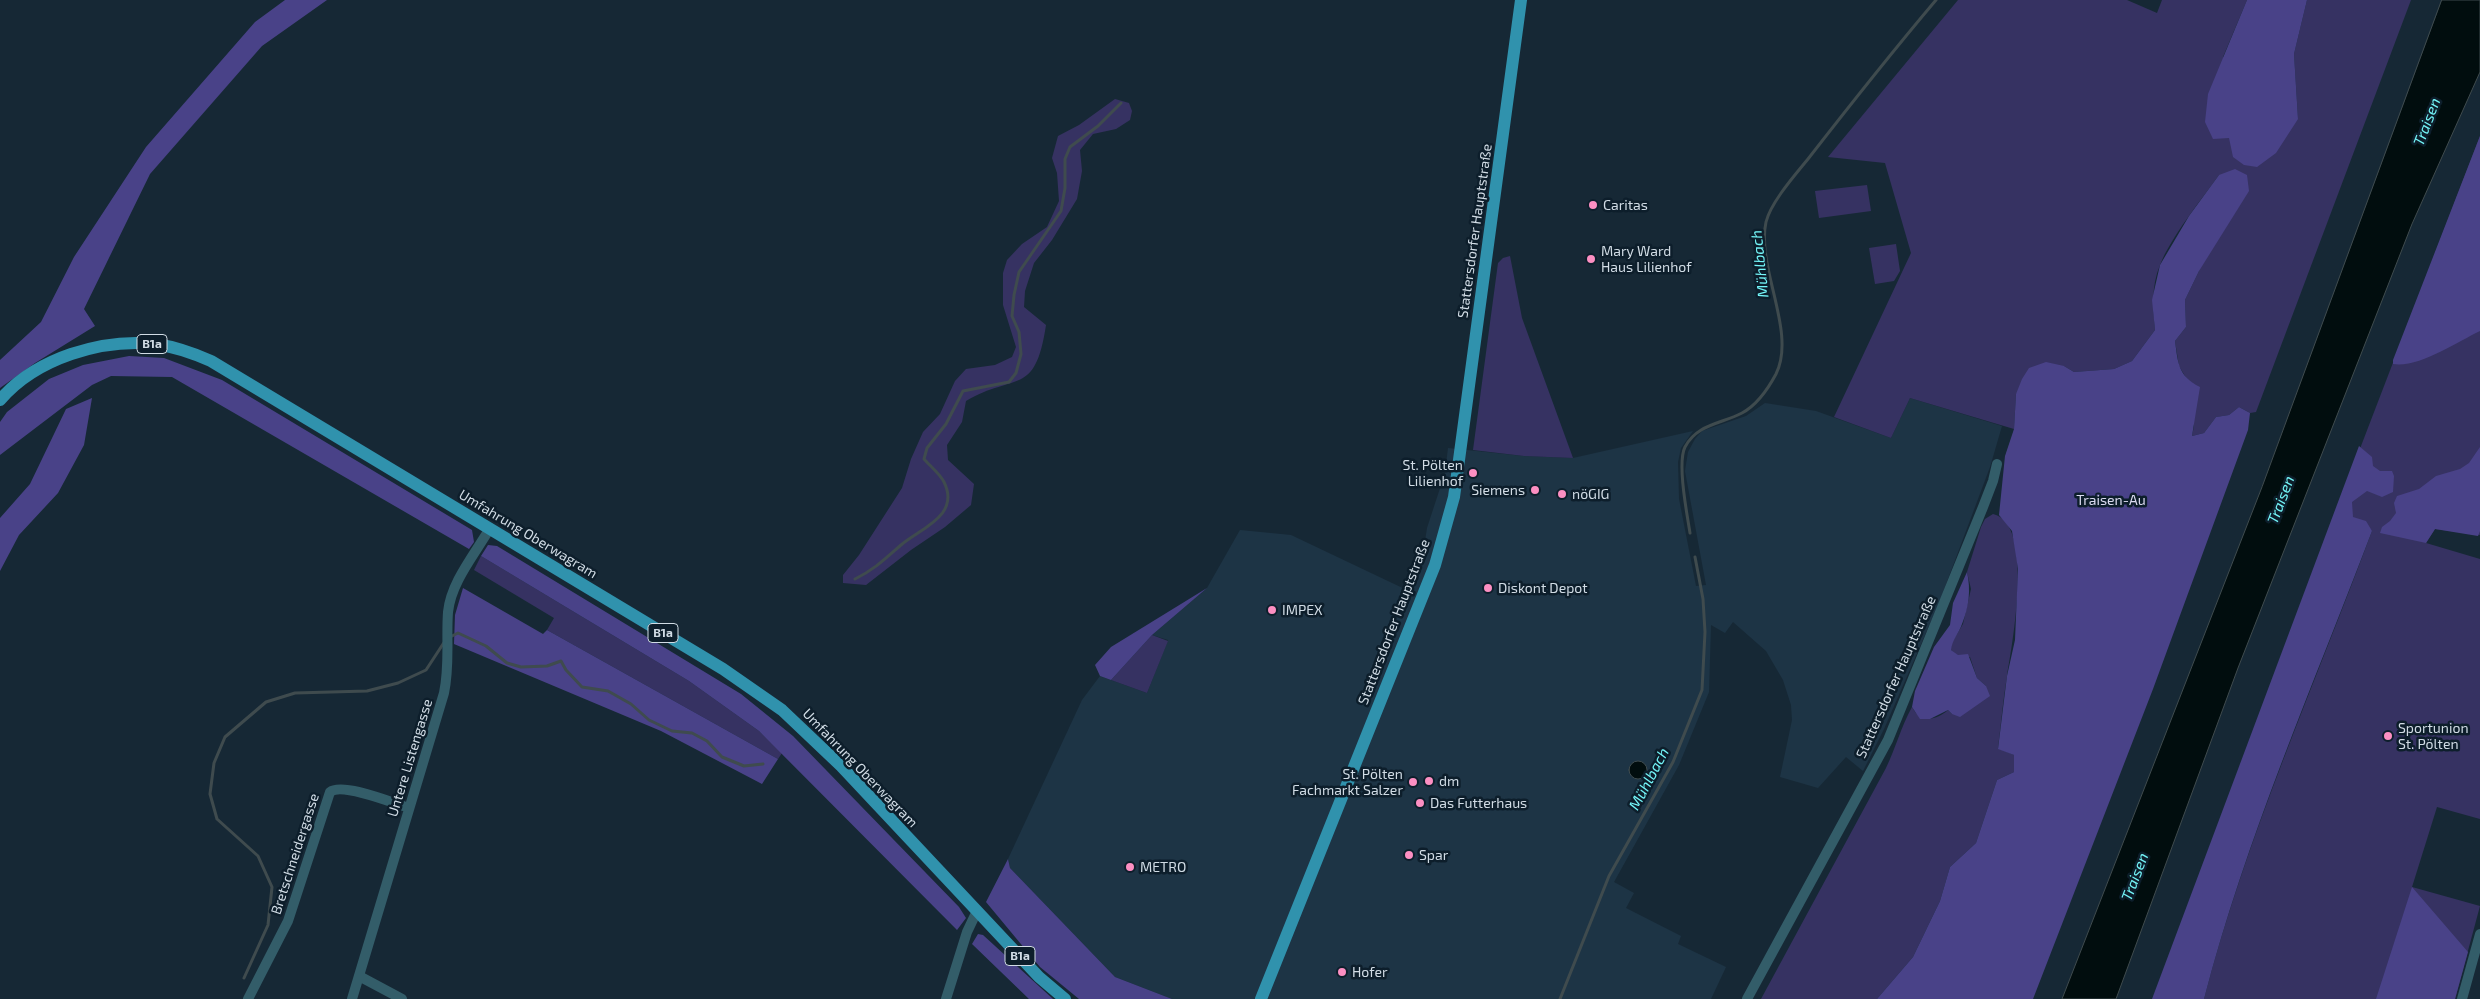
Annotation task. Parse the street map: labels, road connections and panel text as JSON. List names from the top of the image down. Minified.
{"streets":{"main road":["Stattersdorfer Hauptstraße","B1a","Umfahrung Oberwagram"],"street":["Untere Listengasse","Bretschneidergasse"]},"crossings":[["B1a","Umfahrung Oberwagram"],["Umfahrung Oberwagram","Untere Listengasse"],["Untere Listengasse","Bretschneidergasse"]],"water":["Traisen","Mühlbach"],"parks":["Traisen-Au"],"places":["Caritas","Mary Ward Haus Lilienhof","St. Pölten Lilienhof","Siemens","nöGIG","Diskont Depot","IMPEX","Sportunion St. Pölten","dm","St. Pölten Fachmarkt Salzer","Das Futterhaus","Spar","METRO","Hofer"]}
